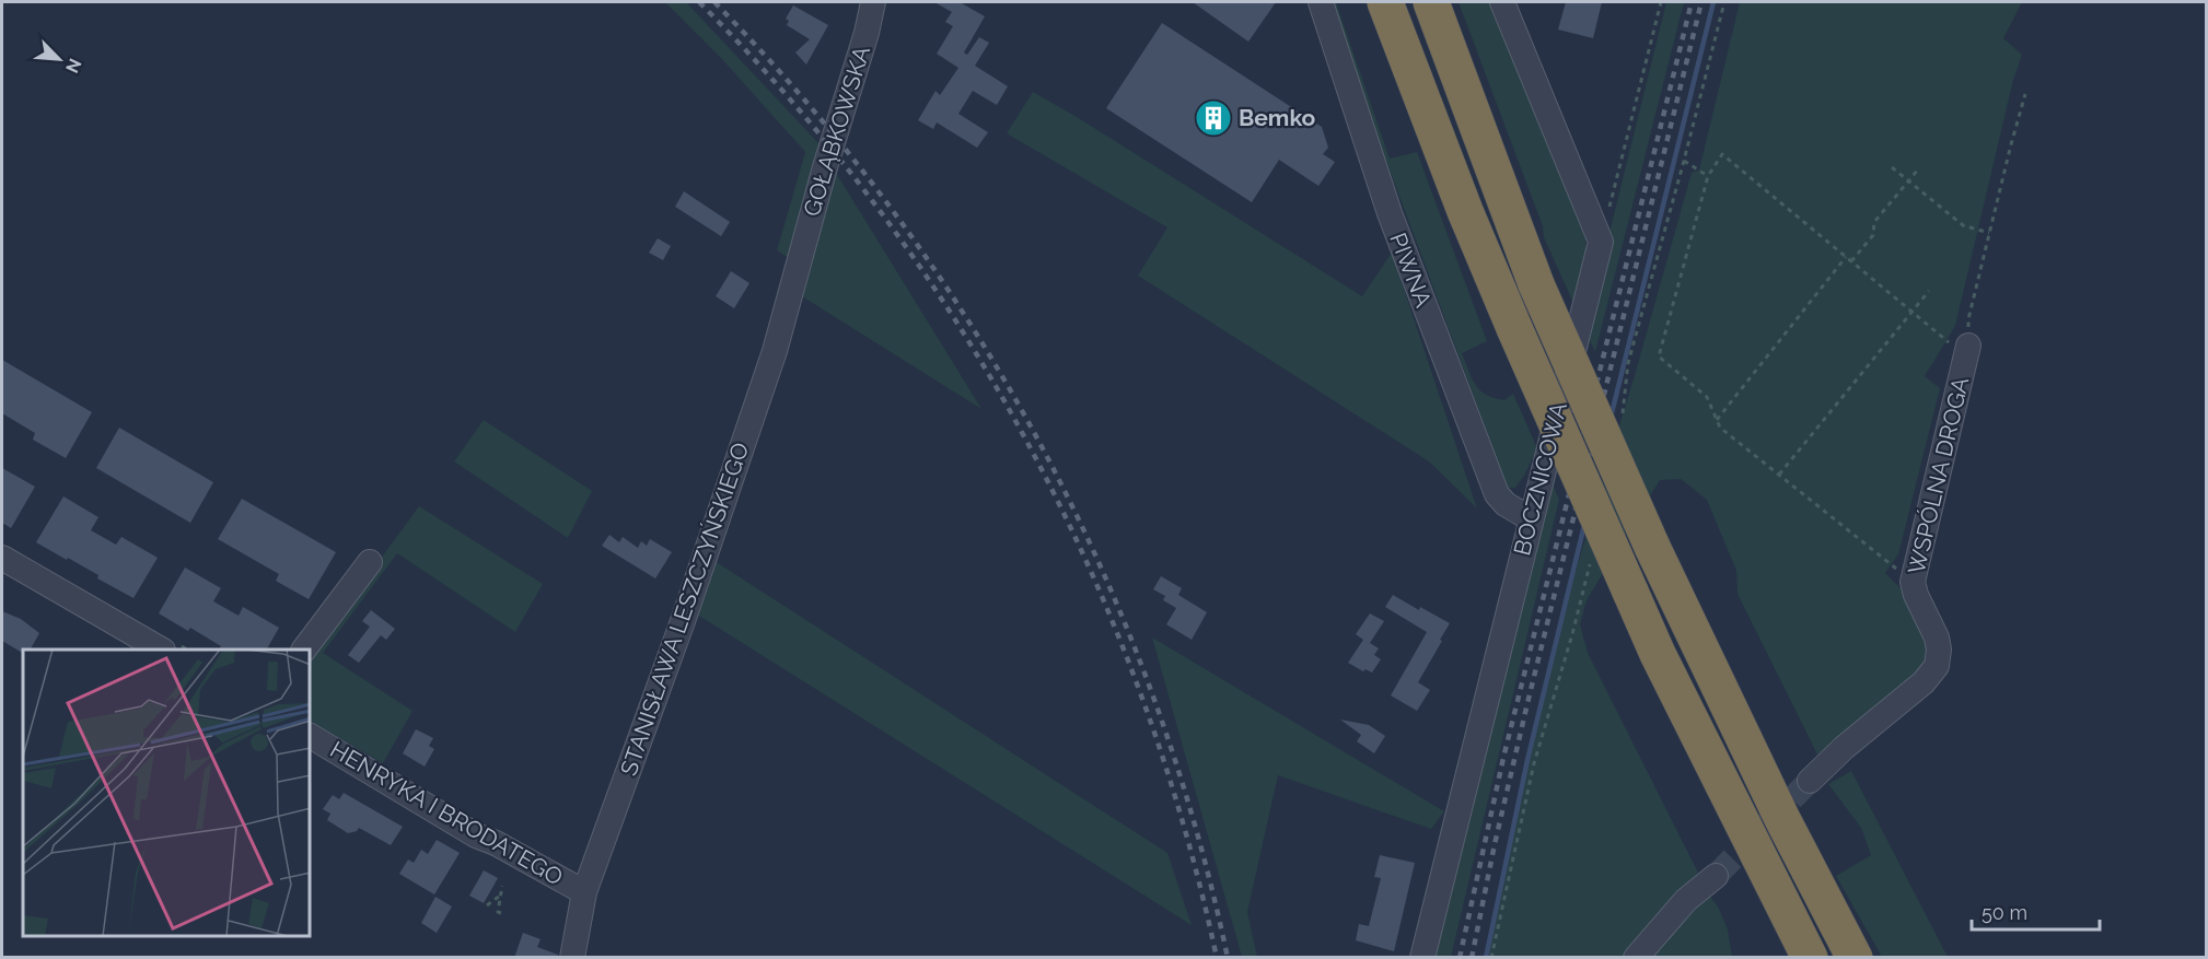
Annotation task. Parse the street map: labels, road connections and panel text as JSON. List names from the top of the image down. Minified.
{"streets":{"street":["GOŁĄBKOWSKA","PIWNA","WSPÓLNA DROGA","BOCZNICOWA","STANISŁAWA LESZCZYŃSKIEGO","HENRYKA I BRODATEGO"]},"crossings":[["GOŁĄBKOWSKA","STANISŁAWA LESZCZYŃSKIEGO"],["PIWNA","BOCZNICOWA"],["STANISŁAWA LESZCZYŃSKIEGO","HENRYKA I BRODATEGO"]],"places":{"building":["Bemko"]},"scale_bar":"50 m","north":"bottom right"}
